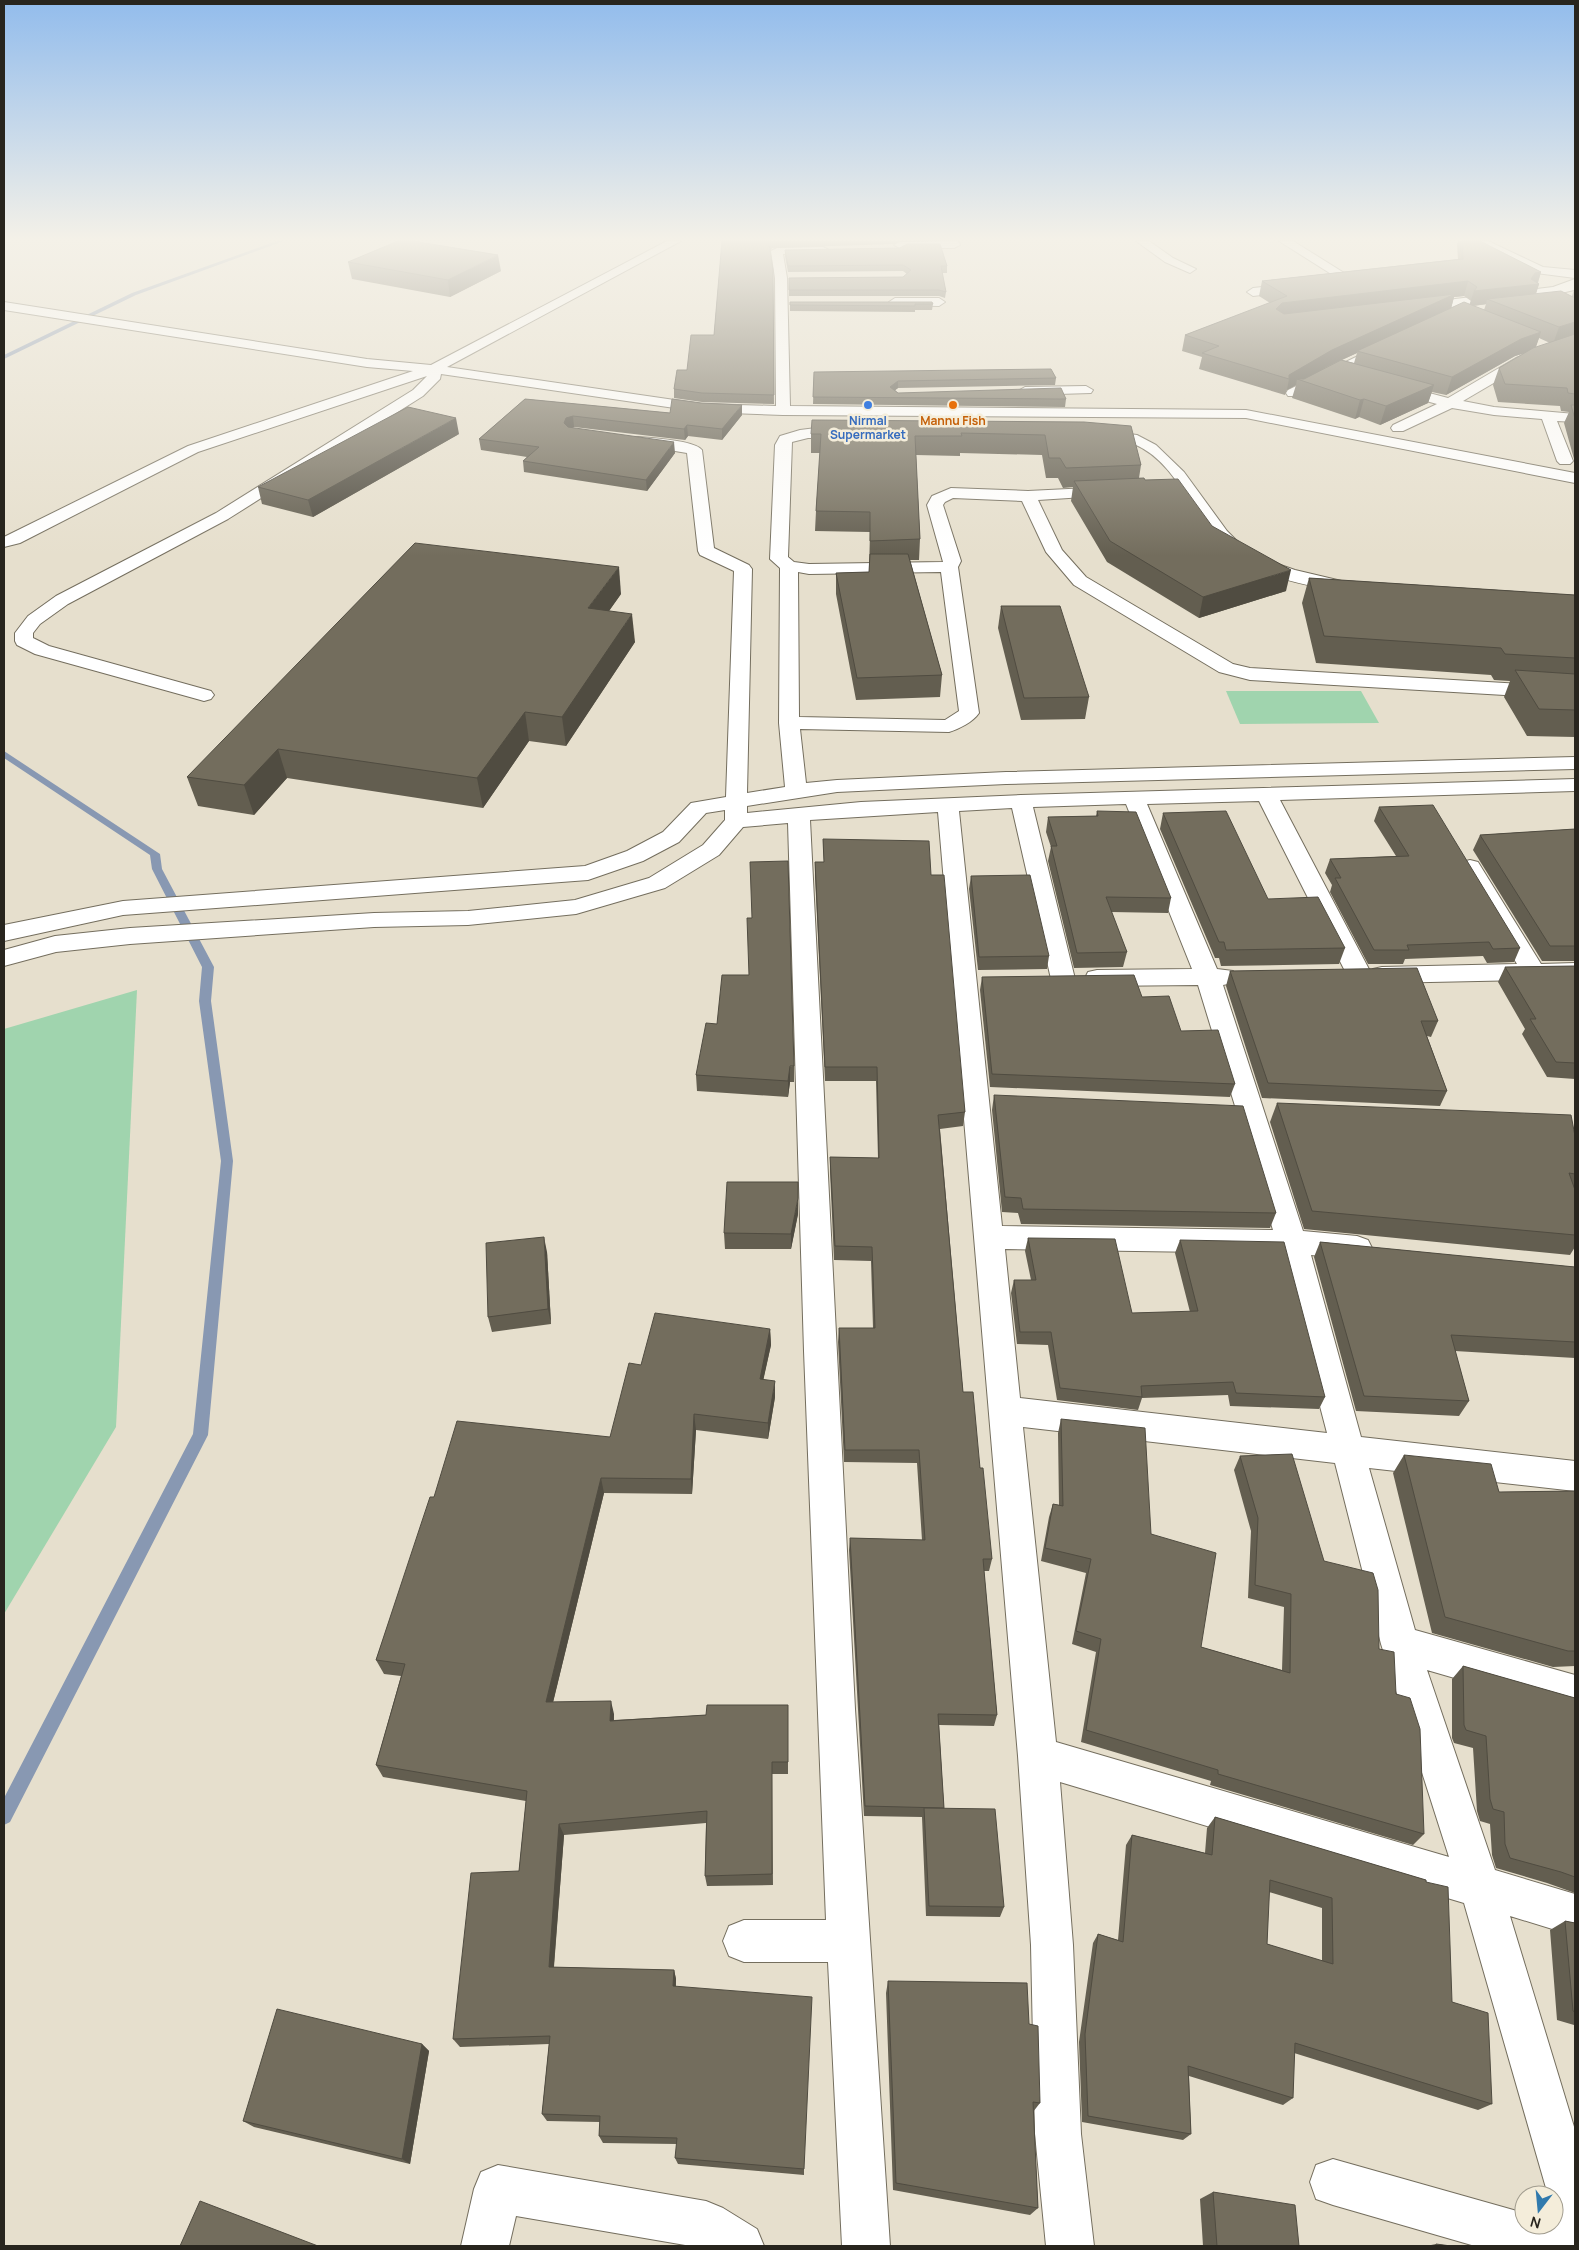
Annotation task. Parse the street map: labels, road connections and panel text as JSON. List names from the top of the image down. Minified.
{"places":["Nirmal Supermarket","Mannu Fish"],"north":"bottom"}
